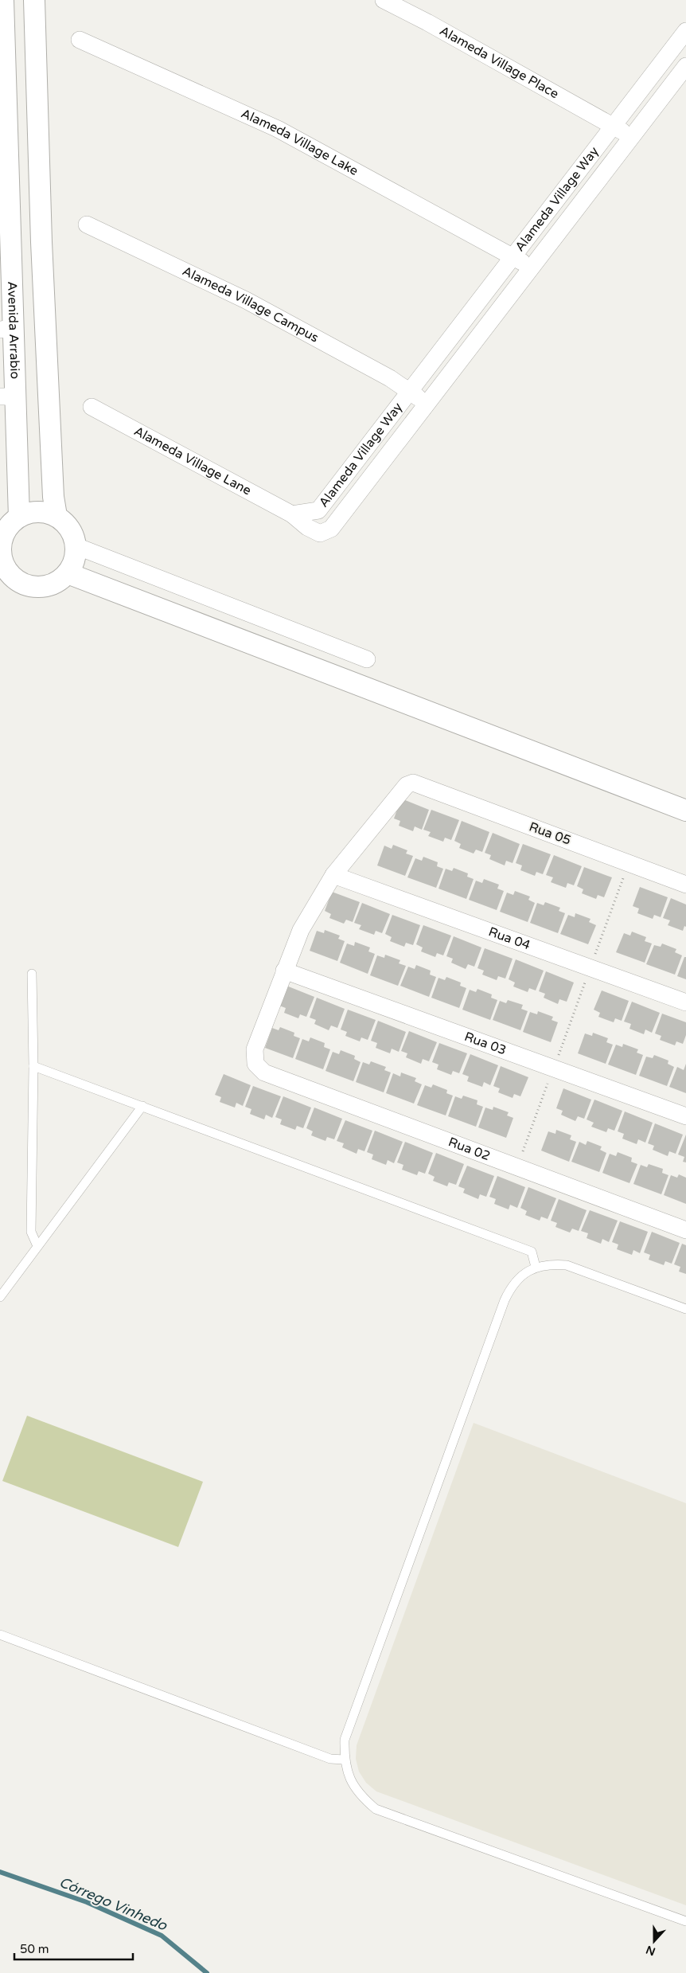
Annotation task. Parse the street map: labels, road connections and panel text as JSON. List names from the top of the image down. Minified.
{"streets":{"street":["Alameda Village Place","Alameda Village Lake","Alameda Village Way","Alameda Village Campus","Avenida Arrabio","Alameda Village Lane","Rua 05","Rua 04","Rua 03","Rua 02"]},"crossings":[["Alameda Village Place","Alameda Village Way"],["Alameda Village Lake","Alameda Village Way"],["Alameda Village Way","Alameda Village Campus"],["Alameda Village Way","Alameda Village Lane"],["Rua 05","Rua 04"],["Rua 03","Rua 02"]],"water":["Córrego Vinhedo"],"scale_bar":"50 m","north":"bottom"}
